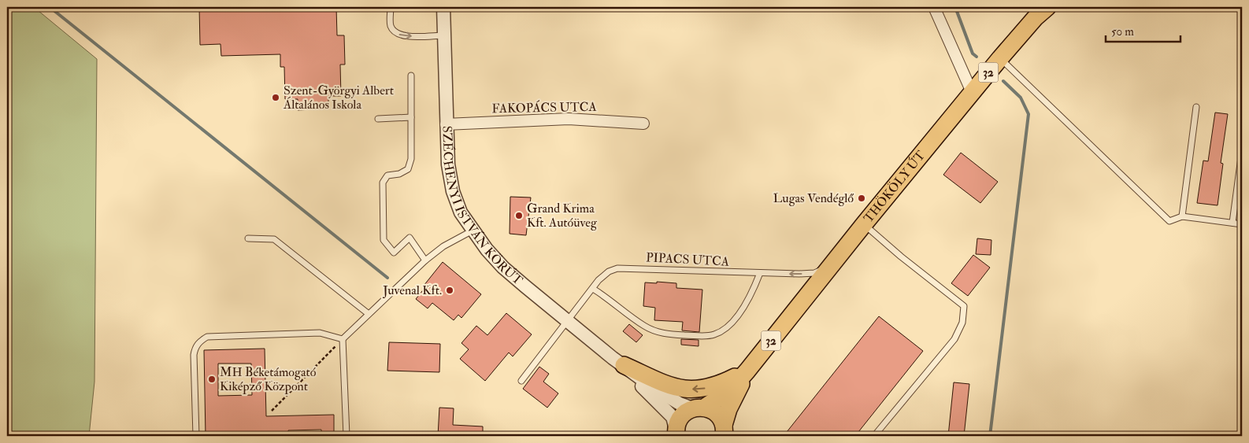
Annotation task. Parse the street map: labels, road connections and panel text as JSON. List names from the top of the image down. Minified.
{"streets":{"main road":["32","THÖKÖLY ÚT"],"street":["FAKOPÁCS UTCA","SZÉCHENYI ISTVÁN KÖRÚT"],"lane":["PIPACS UTCA"]},"crossings":[["FAKOPÁCS UTCA","SZÉCHENYI ISTVÁN KÖRÚT"],["THÖKÖLY ÚT","SZÉCHENYI ISTVÁN KÖRÚT"],["THÖKÖLY ÚT","PIPACS UTCA"],["SZÉCHENYI ISTVÁN KÖRÚT","PIPACS UTCA"]],"places":["Szent-Györgyi Albert Általános Iskola","Lugas Vendéglő","Grand Krima Kft. Autóüveg","Juvenal Kft.","MH Béketámogató Kiképző Központ"],"scale_bar":"50 m"}
